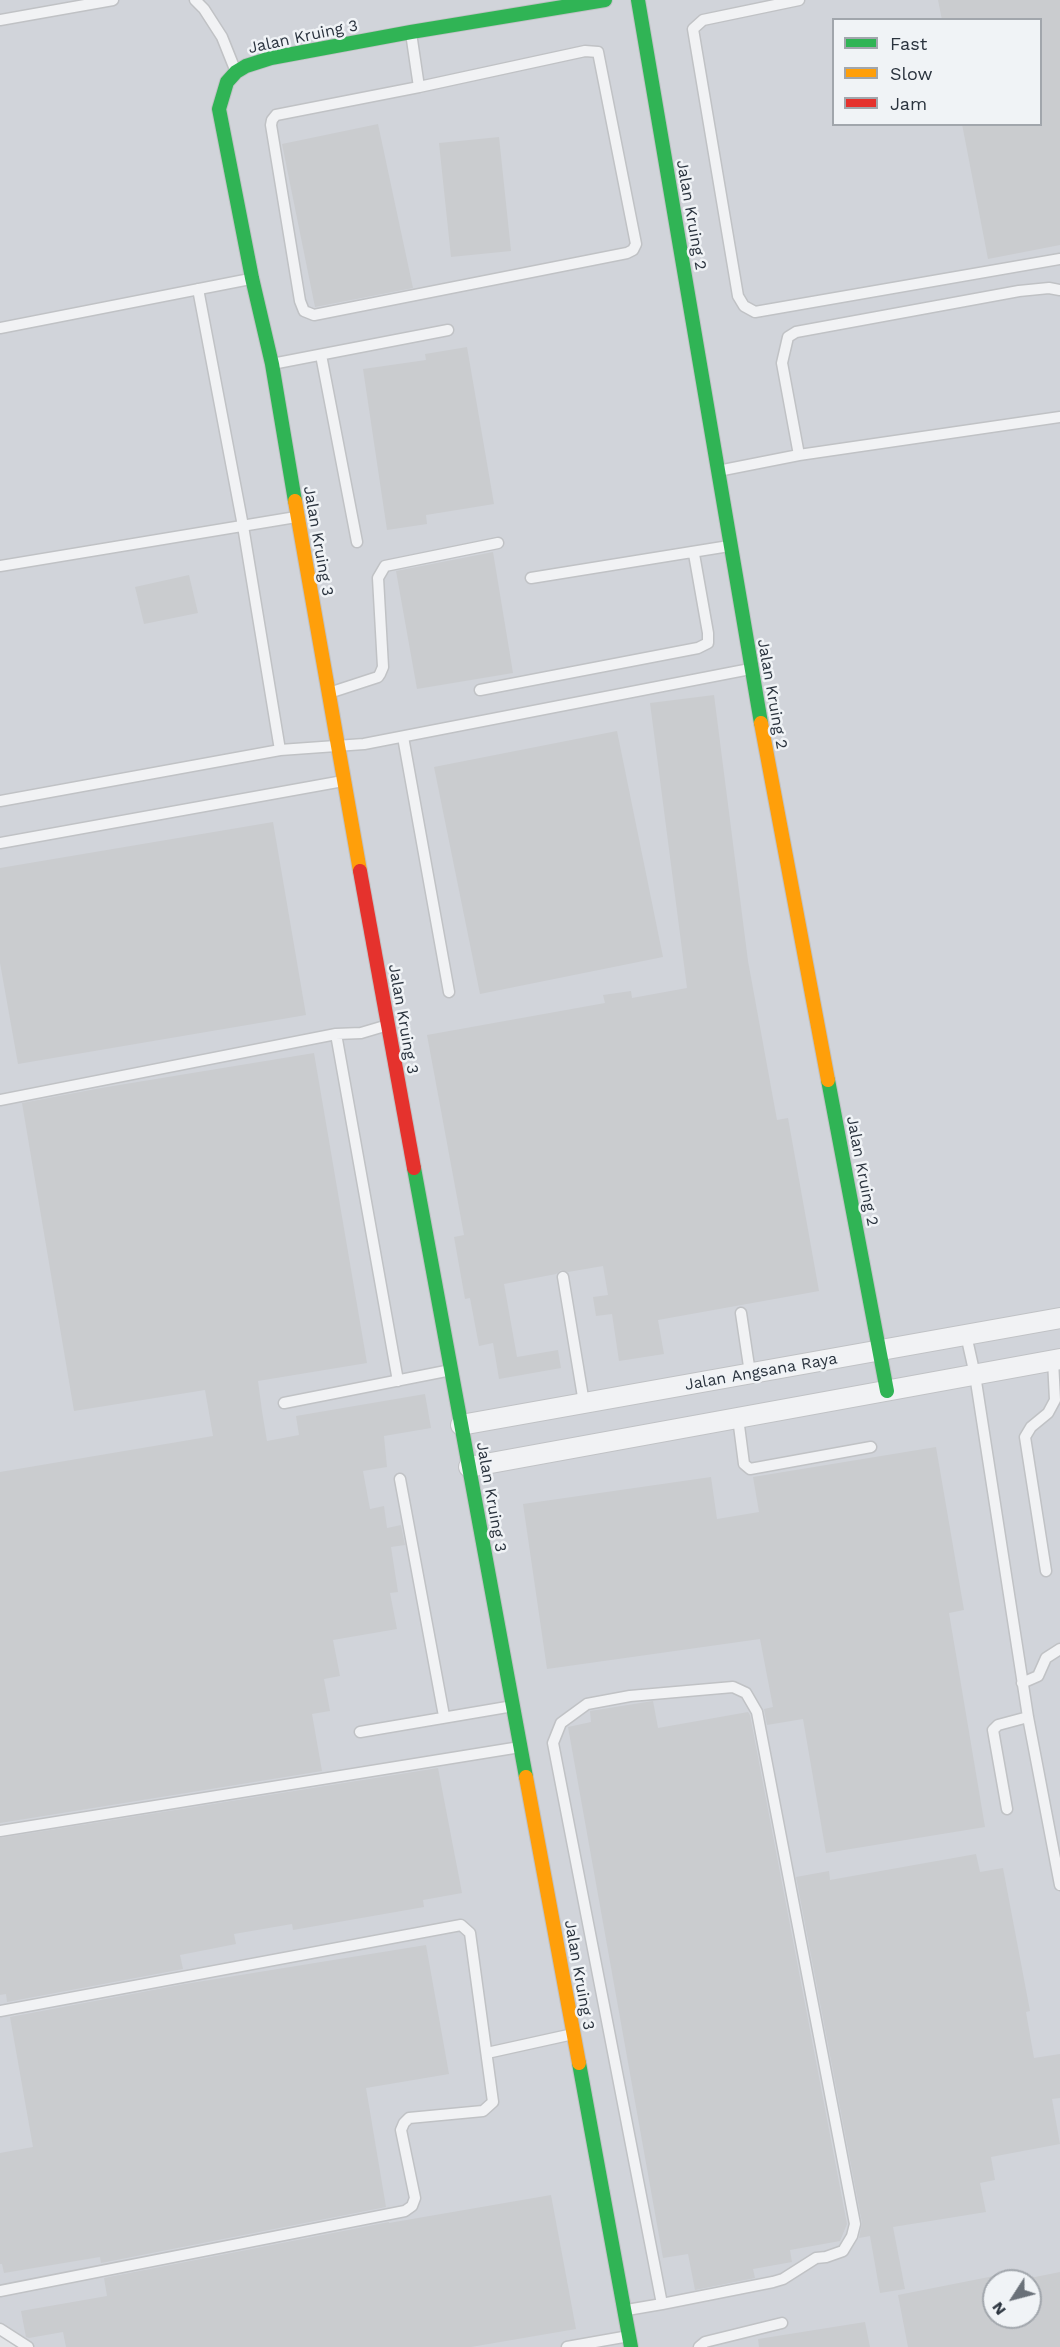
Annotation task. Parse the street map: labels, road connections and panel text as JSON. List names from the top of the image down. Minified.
{"streets":{"street":["Jalan Kruing 3","Jalan Kruing 2","Jalan Angsana Raya"]},"crossings":[["Jalan Kruing 3","Jalan Angsana Raya"],["Jalan Kruing 2","Jalan Angsana Raya"]],"legend":["Fast","Slow","Jam"],"north":"bottom left"}
